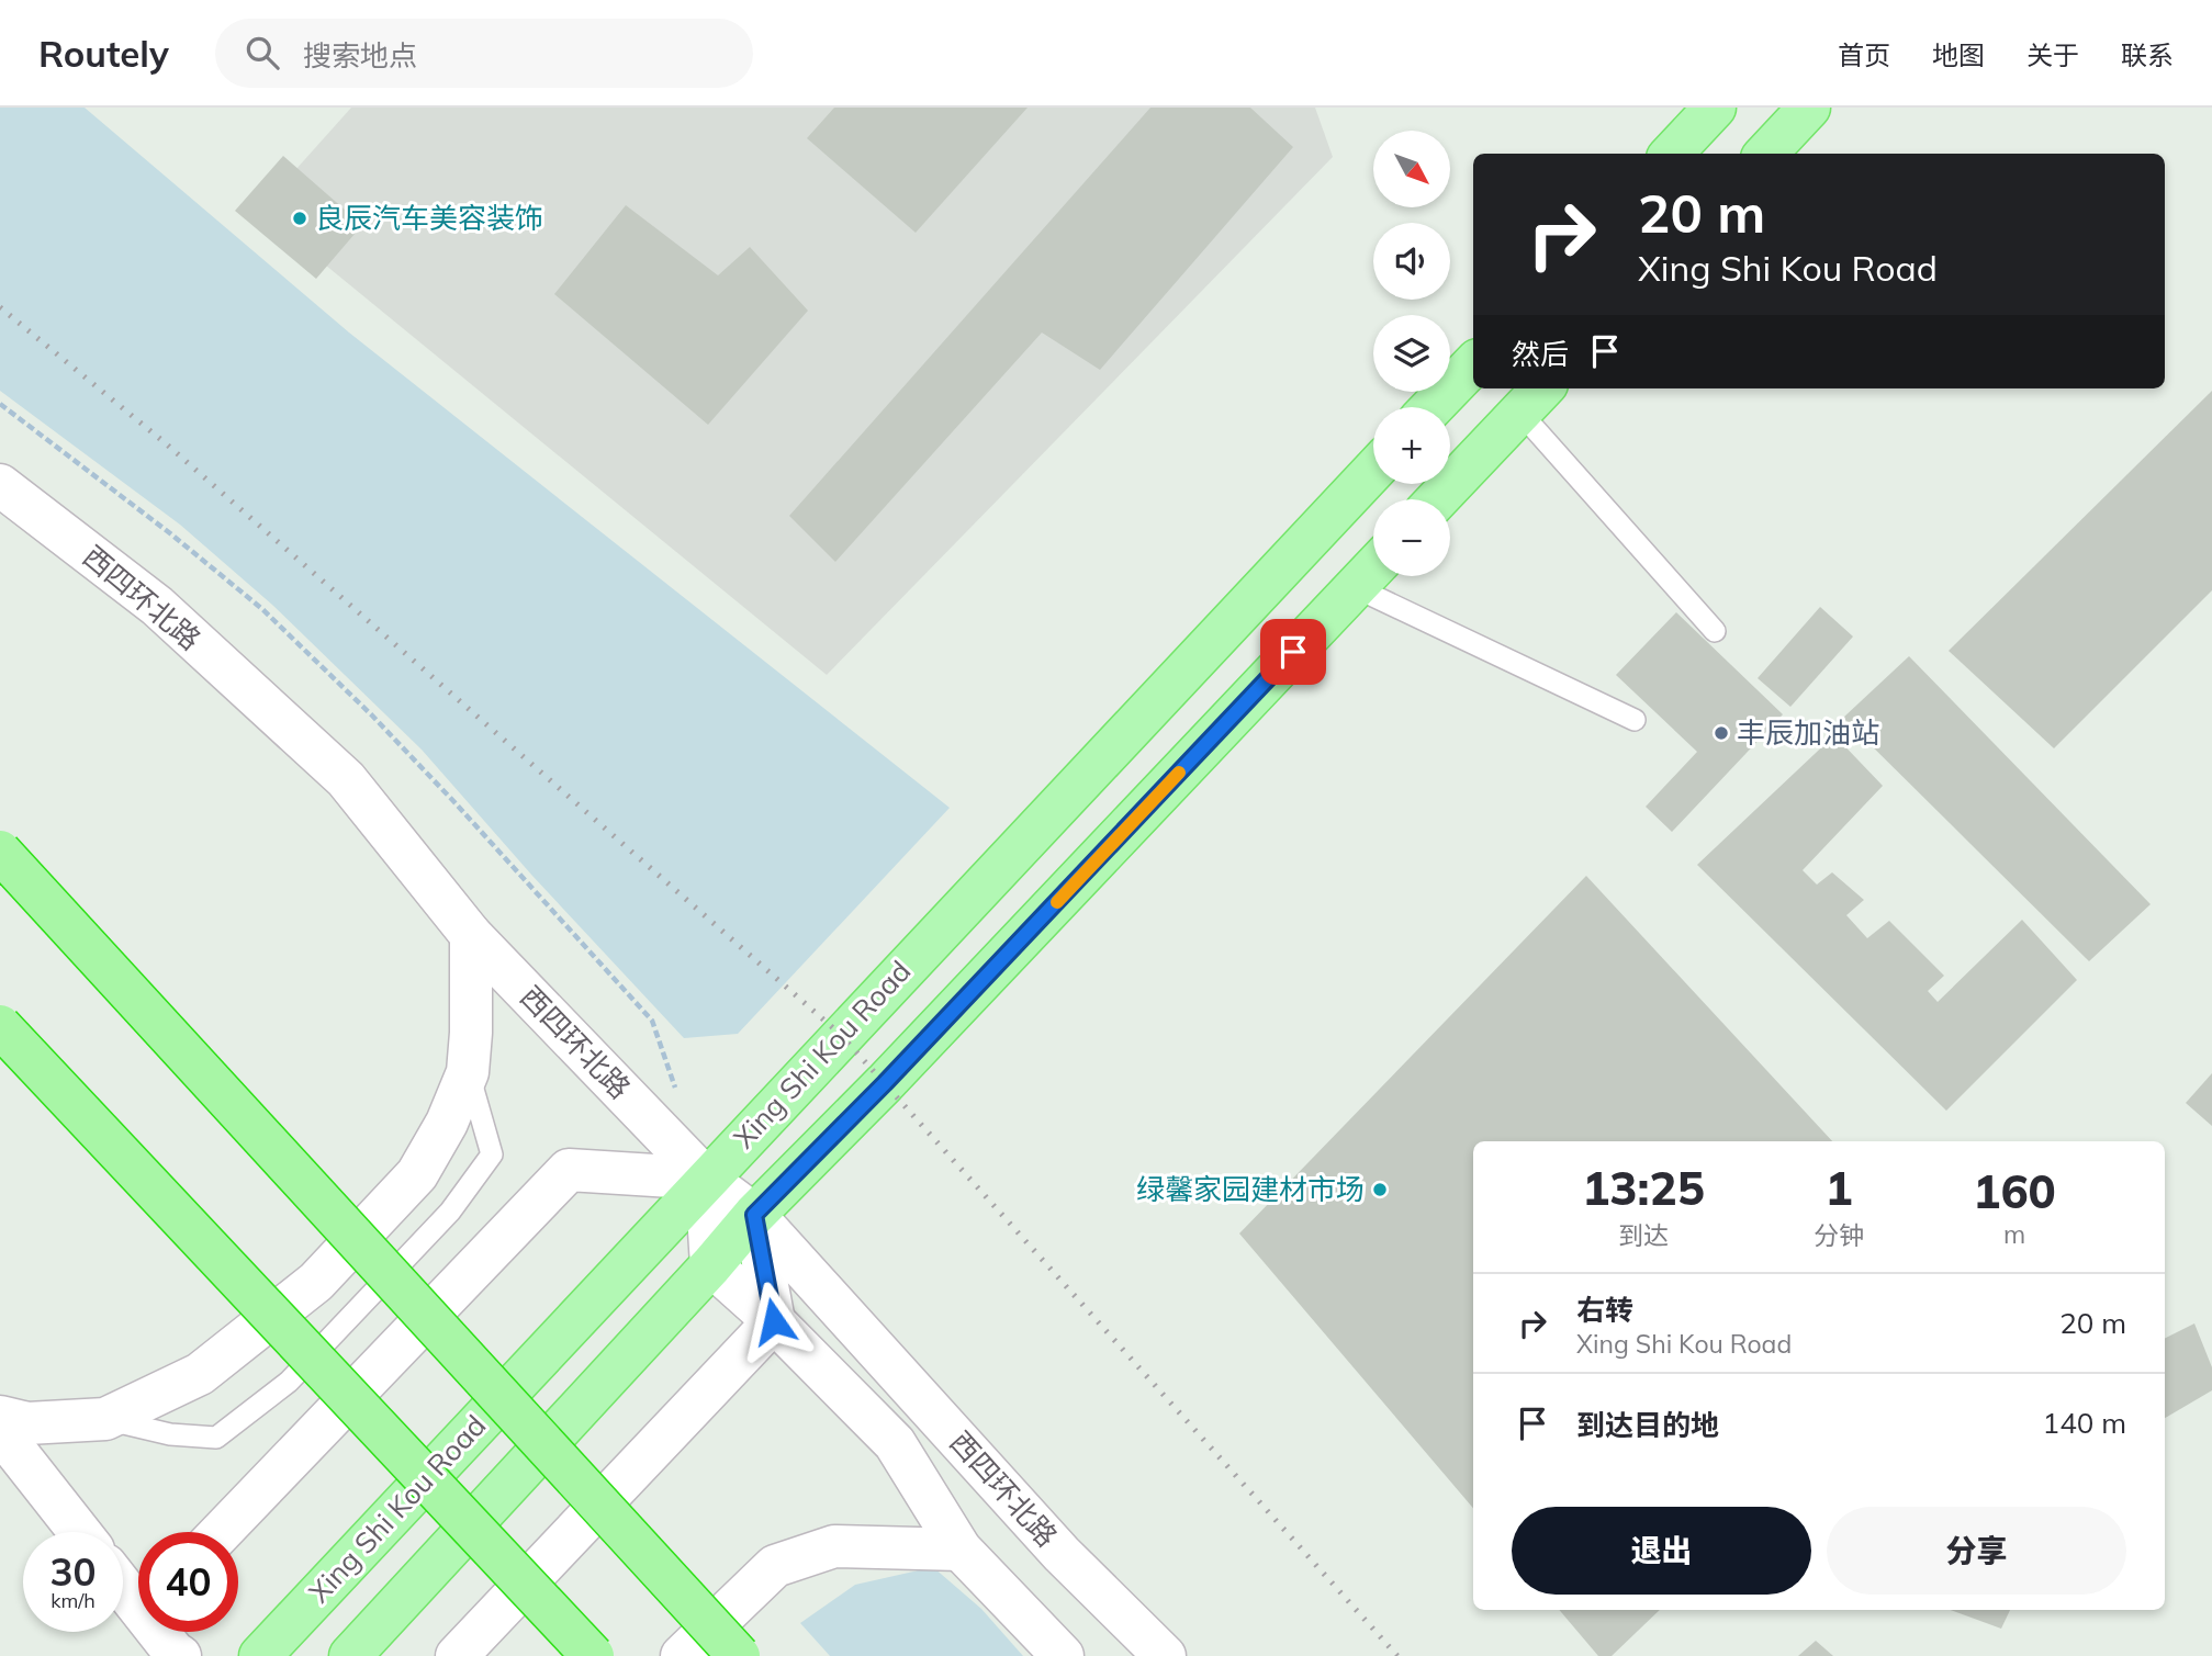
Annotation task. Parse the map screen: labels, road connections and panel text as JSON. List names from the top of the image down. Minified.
{"streets":{"main road":["Xing Shi Kou Road"],"street":["西四环北路"]},"crossings":[["西四环北路","Xing Shi Kou Road"]],"places":["良辰汽车美容装饰","丰辰加油站","绿馨家园建材市场"],"north":"bottom right","page":{"header":"Routely","search":"搜索地点","nav":["首页","地图","关于","联系"],"map_buttons":["+","−"],"turn":["20 m","Xing Shi Kou Road"],"then":"然后","eta":["13:25","到达","1","分钟","160","m"],"list":[{"name":"右转","note":"Xing Shi Kou Road","value":"20 m"},{"name":"到达目的地","value":"140 m"}],"buttons":["退出","分享"],"speed":"30 km/h","limit":"40"}}
